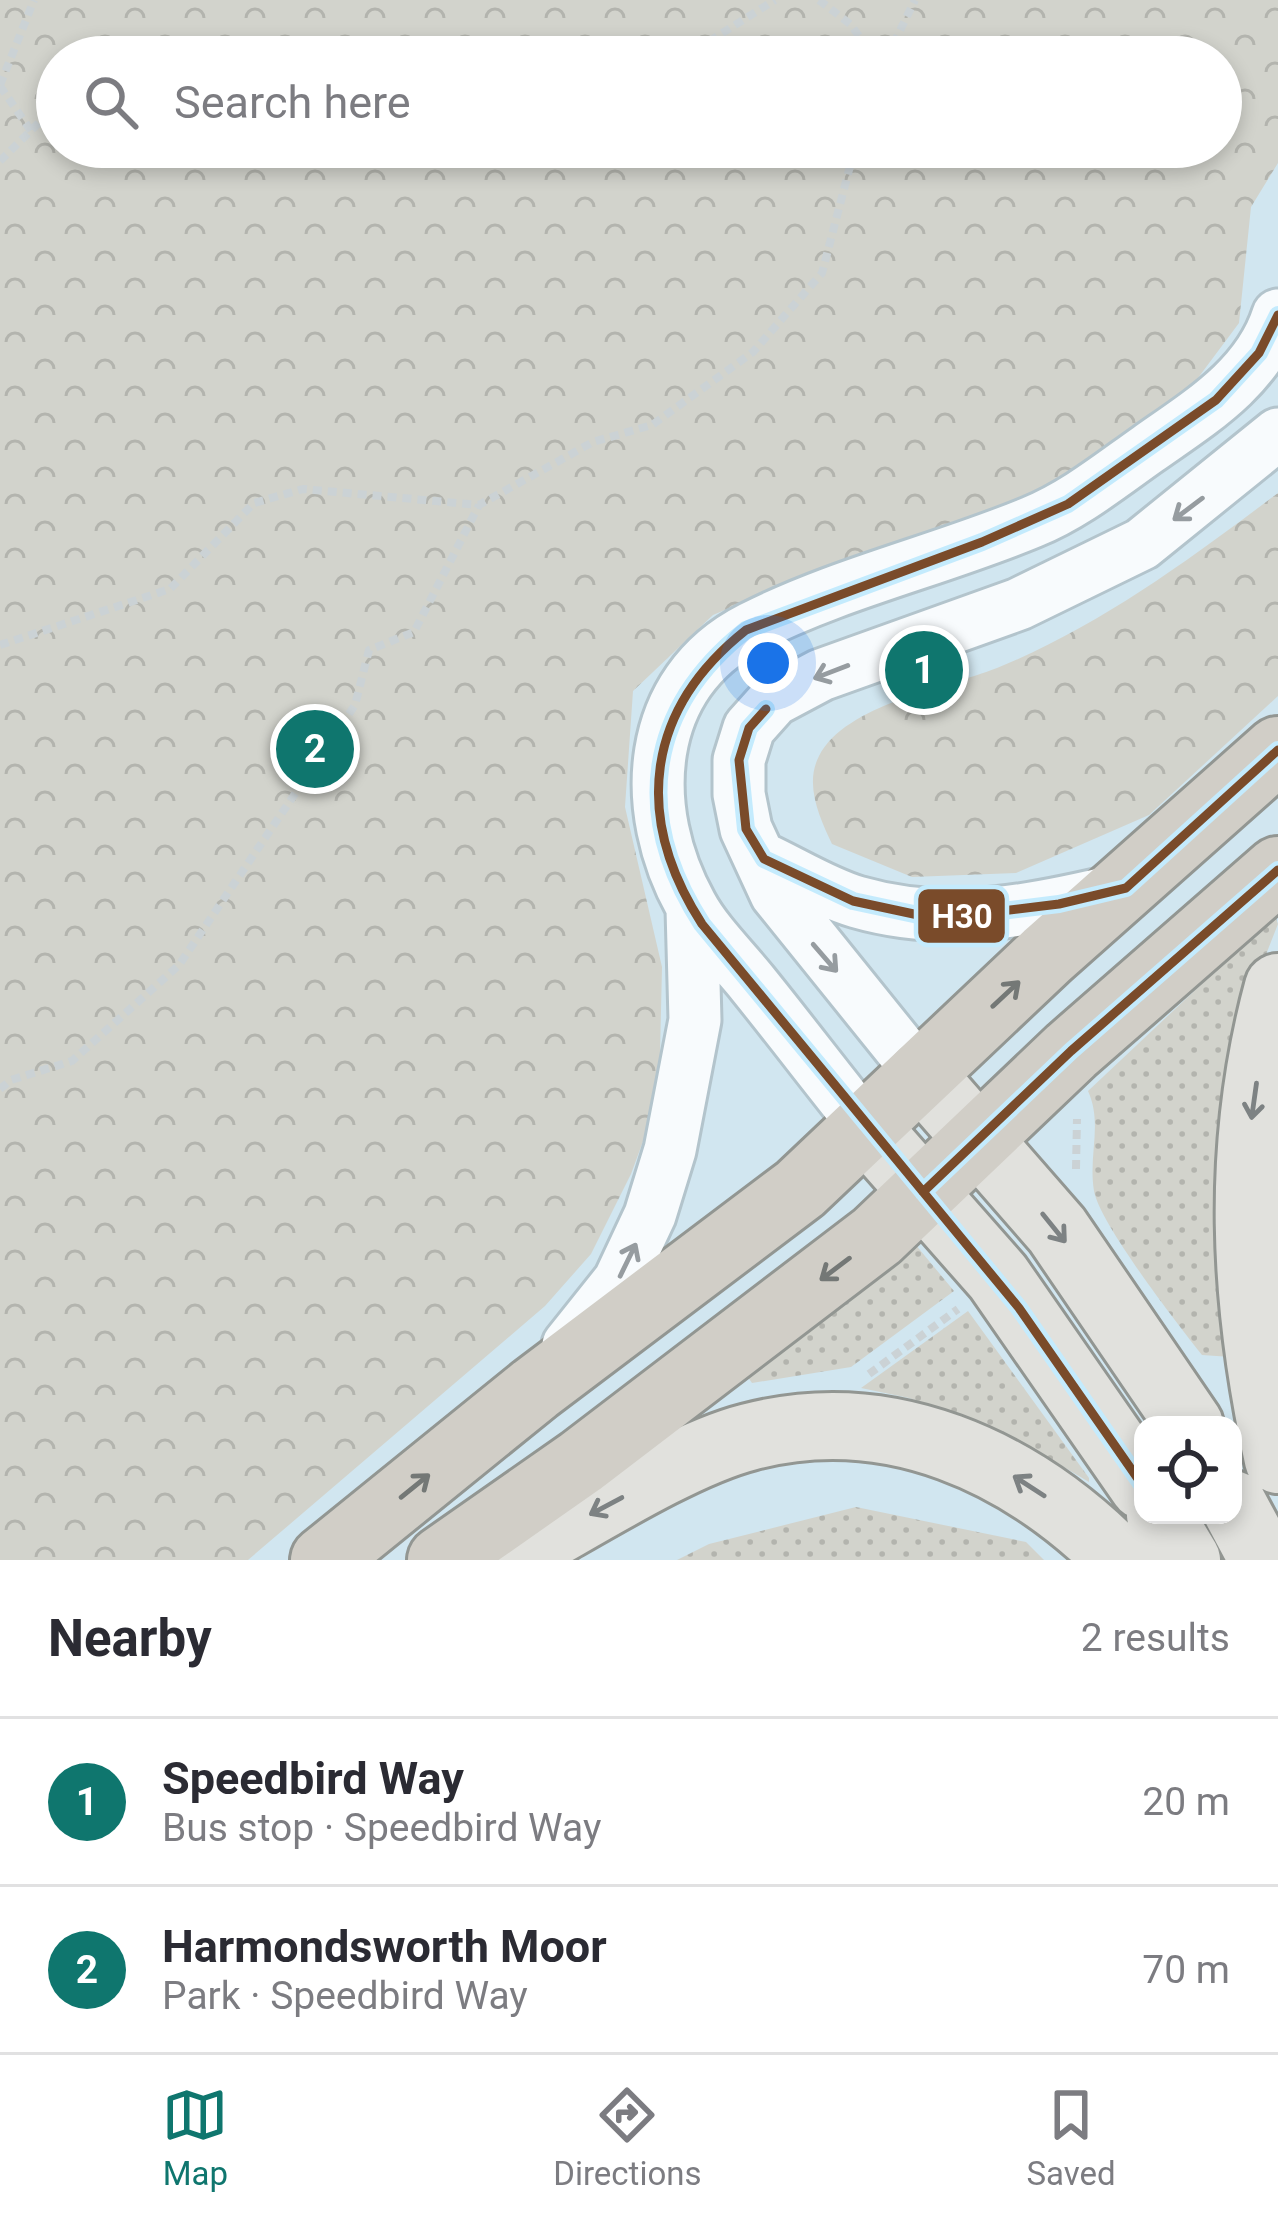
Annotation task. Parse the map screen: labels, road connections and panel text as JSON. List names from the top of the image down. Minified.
{"lines":["transit line H30"],"page":{"search":"Search here","pins":["1","2"],"heading":["Nearby","2 results"],"list":[{"mark":"1","name":"Speedbird Way","note":"Bus stop · Speedbird Way","value":"20 m"},{"mark":"2","name":"Harmondsworth Moor","note":"Park · Speedbird Way","value":"70 m"}],"nav":["Map","Directions","Saved"]}}
